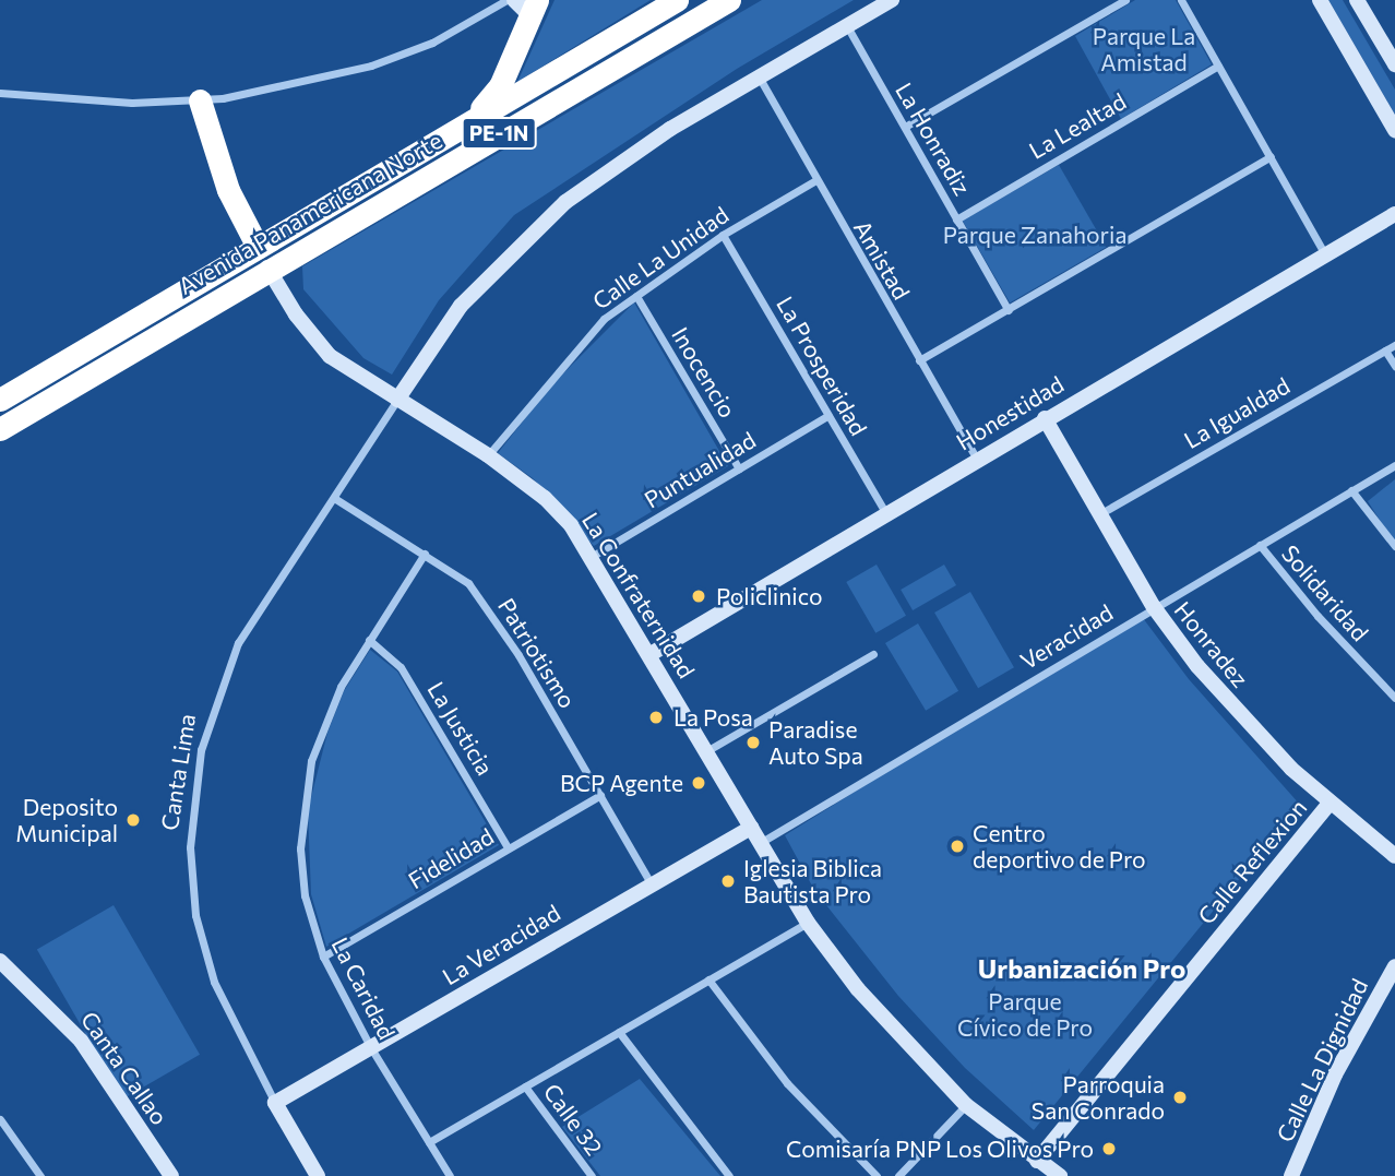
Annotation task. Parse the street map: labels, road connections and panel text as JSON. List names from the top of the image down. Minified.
{"streets":{"highway":["PE-1N","Avenida Panamericana Norte"],"street":["La Lealtad","La Honradiz","Calle La Unidad","Amistad","La Prosperidad","Inocencio","Honestidad","La Igualdad","Puntualidad","Solidaridad","La Confraternidad","Veracidad","Honradez","Patriotismo","La Justicia","Canta Lima","Fidelidad","Calle Reflexion","La Veracidad","La Caridad","Calle La Dignidad","Canta Callao","Calle 32"]},"crossings":[["La Lealtad","La Honradiz"],["Avenida Panamericana Norte","La Confraternidad"],["Calle La Unidad","Amistad"],["Calle La Unidad","La Prosperidad"],["Calle La Unidad","Inocencio"],["Calle La Unidad","La Confraternidad"],["Amistad","Honestidad"],["La Prosperidad","Honestidad"],["La Prosperidad","Puntualidad"],["Inocencio","Puntualidad"],["Honestidad","La Confraternidad"],["Honestidad","Honradez"],["La Igualdad","Honradez"],["Puntualidad","La Confraternidad"],["Solidaridad","Veracidad"],["La Confraternidad","Veracidad"],["La Confraternidad","Canta Lima"],["La Confraternidad","Calle Reflexion"],["La Confraternidad","La Veracidad"],["Veracidad","Honradez"],["Honradez","Calle Reflexion"],["Patriotismo","Canta Lima"],["Patriotismo","Fidelidad"],["Patriotismo","La Veracidad"],["Patriotismo","La Caridad"],["La Justicia","Fidelidad"],["La Justicia","La Caridad"],["Canta Lima","La Veracidad"],["Fidelidad","La Caridad"],["La Veracidad","La Caridad"]],"districts":["Urbanización Pro"],"parks":["Parque La Amistad","Parque Zanahoria","Parque Cívico de Pro"],"places":["Policlinico","La Posa","Paradise Auto Spa","BCP Agente","Deposito Municipal","Centro deportivo de Pro","Iglesia Biblica Bautista Pro","Parroquia San Conrado","Comisaría PNP Los Olivos Pro"]}
